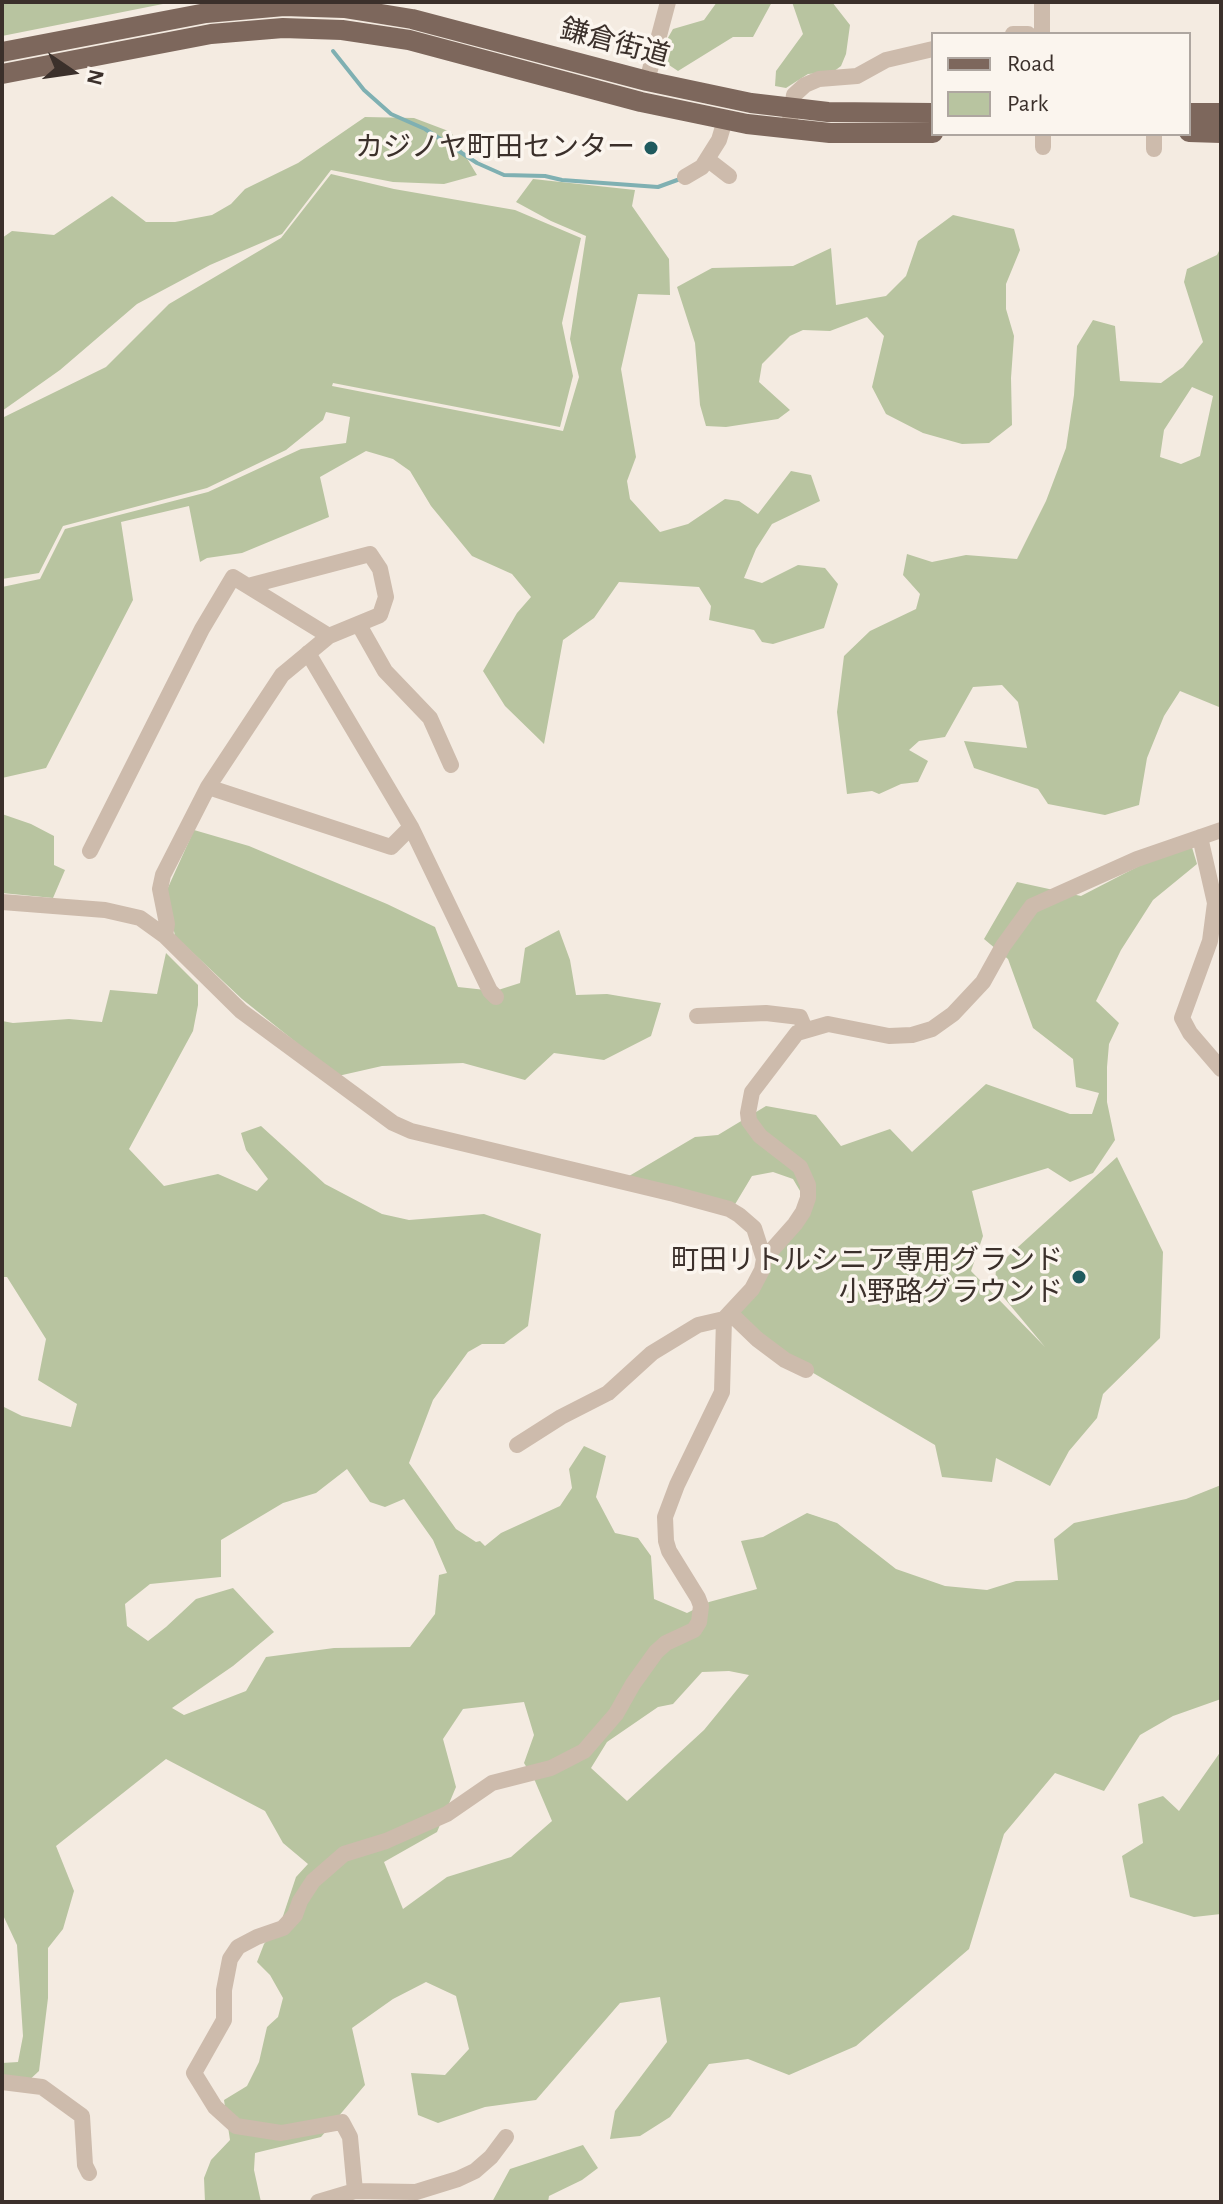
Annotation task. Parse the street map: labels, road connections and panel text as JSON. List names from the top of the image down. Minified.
{"streets":{"main road":["鎌倉街道"]},"places":["カジノヤ町田センター","町田リトルシニア専用グランド 小野路グラウンド"],"legend":["Road","Park"],"north":"right"}
